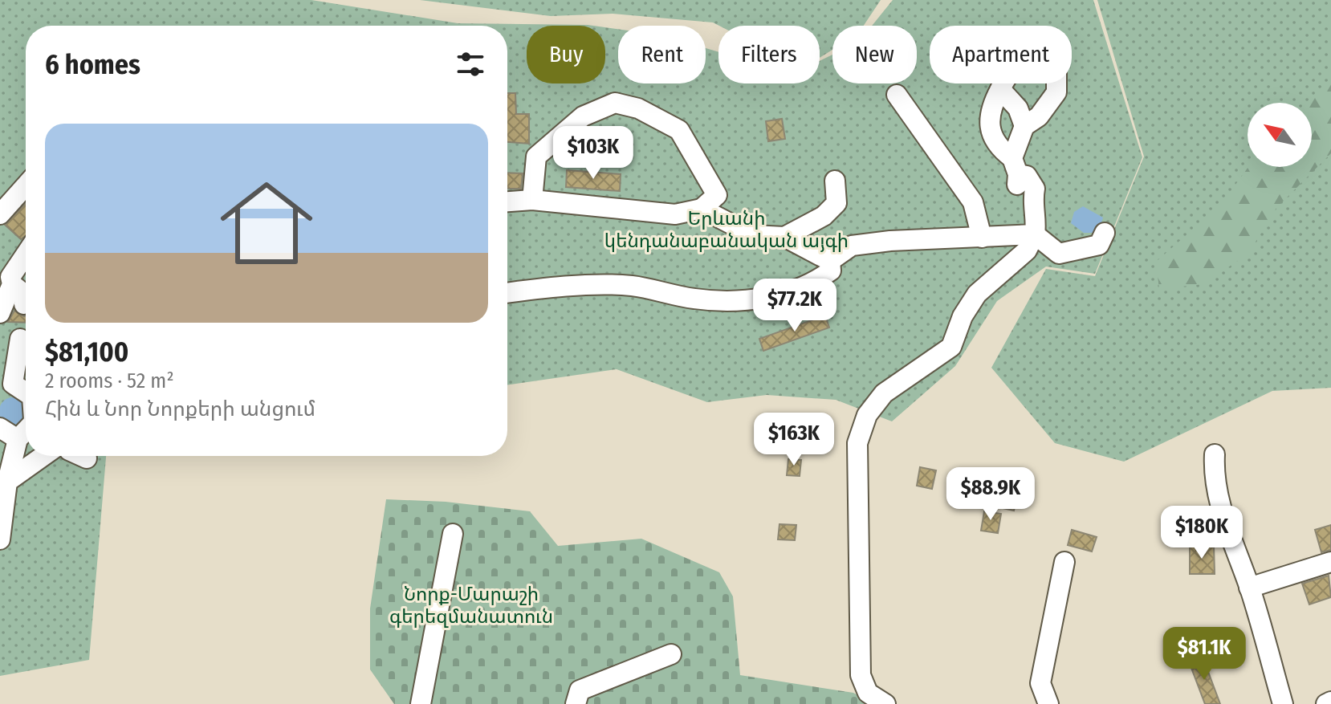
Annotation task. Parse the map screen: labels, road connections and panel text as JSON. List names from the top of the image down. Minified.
{"parks":["Երևանի կենդանաբանական այգի","Նորք-Մարաշի գերեզմանատուն"],"north":"top left","page":{"chip":["Buy","Rent","Filters","New","Apartment"],"heading":"6 homes","list":[{"name":"$81,100","note":"2 rooms · 52 m² · Հին և Նոր Նորքերի անցում"}],"price":["$103K","$77.2K","$163K","$88.9K","$180K","$81.1K"]}}
